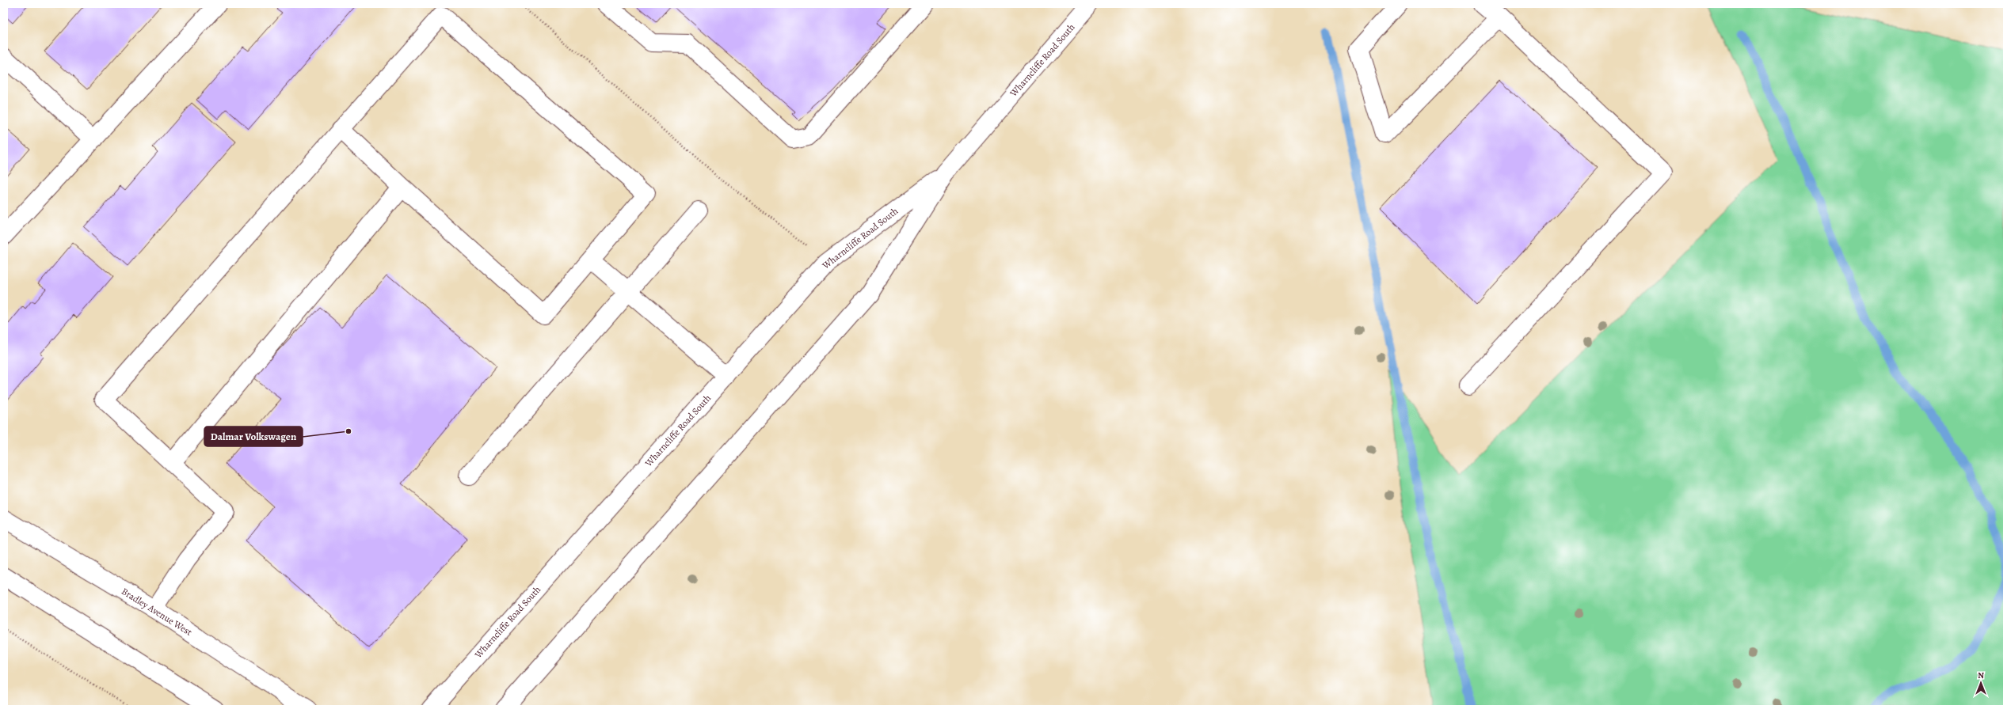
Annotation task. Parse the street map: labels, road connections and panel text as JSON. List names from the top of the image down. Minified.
{"streets":{"main road":["Wharncliffe Road South","Bradley Avenue West"]},"places":["Dalmar Volkswagen"],"north":"top"}
